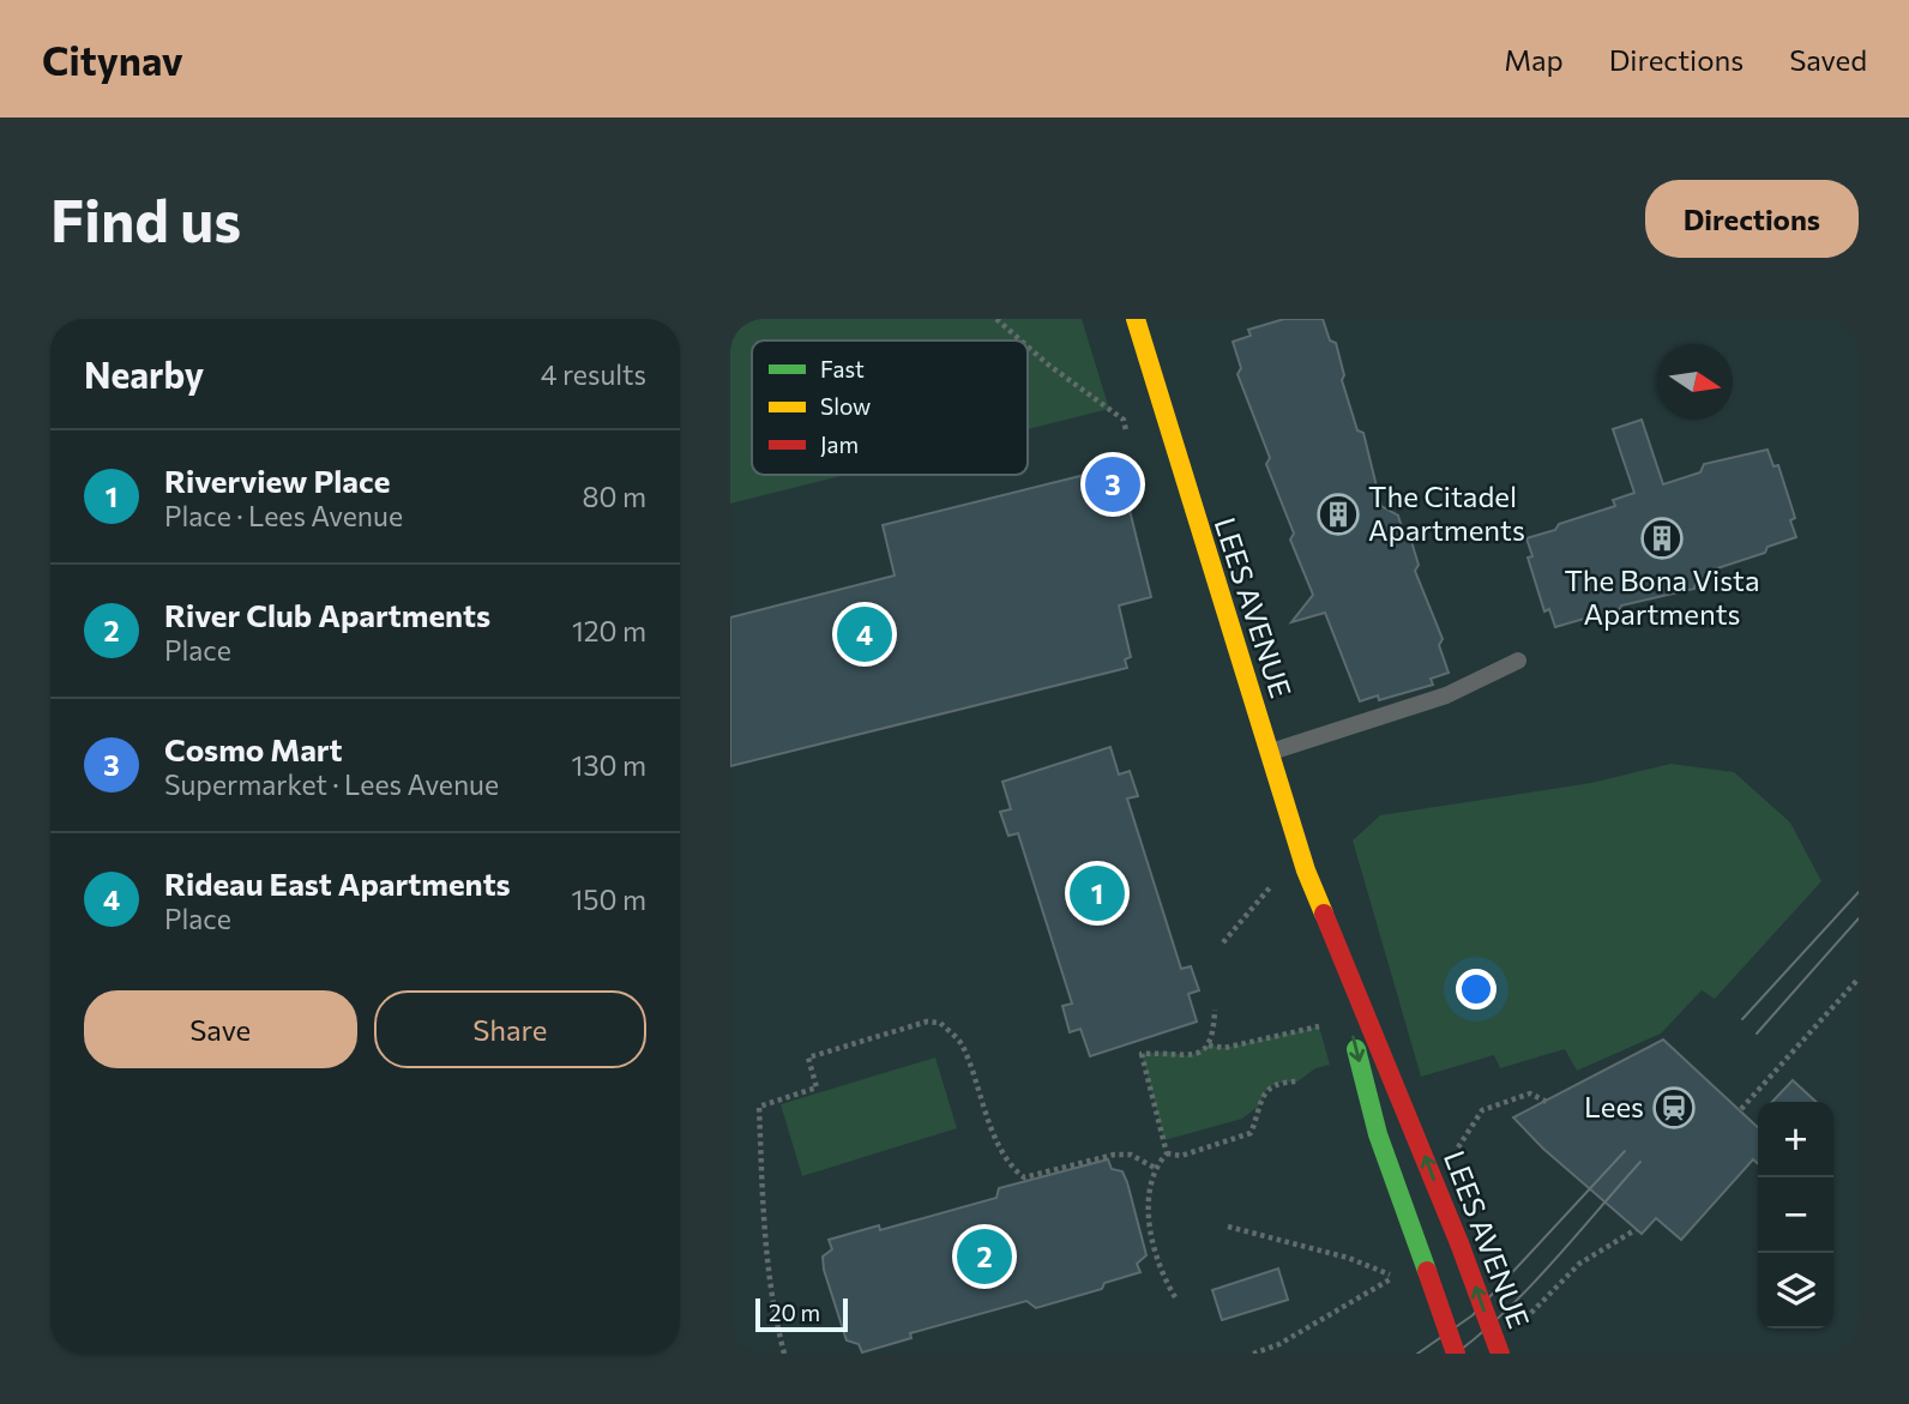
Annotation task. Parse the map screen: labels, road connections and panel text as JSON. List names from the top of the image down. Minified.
{"streets":{"main road":["LEES AVENUE"]},"places":{"building":["The Citadel Apartments","The Bona Vista Apartments"],"station":["Lees"]},"legend":["Fast","Slow","Jam"],"scale_bar":"20 m","north":"right","page":{"header":"Citynav","nav":["Map","Directions","Saved"],"buttons":["Directions",["Save","Share"]],"title":"Find us","heading":["Nearby","4 results"],"list":[{"mark":"1","name":"Riverview Place","note":"Place · Lees Avenue","value":"80 m"},{"mark":"2","name":"River Club Apartments","note":"Place","value":"120 m"},{"mark":"3","name":"Cosmo Mart","note":"Supermarket · Lees Avenue","value":"130 m"},{"mark":"4","name":"Rideau East Apartments","note":"Place","value":"150 m"}],"pins":["3","4","1","2"],"map_buttons":["+","−"],"scale":"20 m"}}
